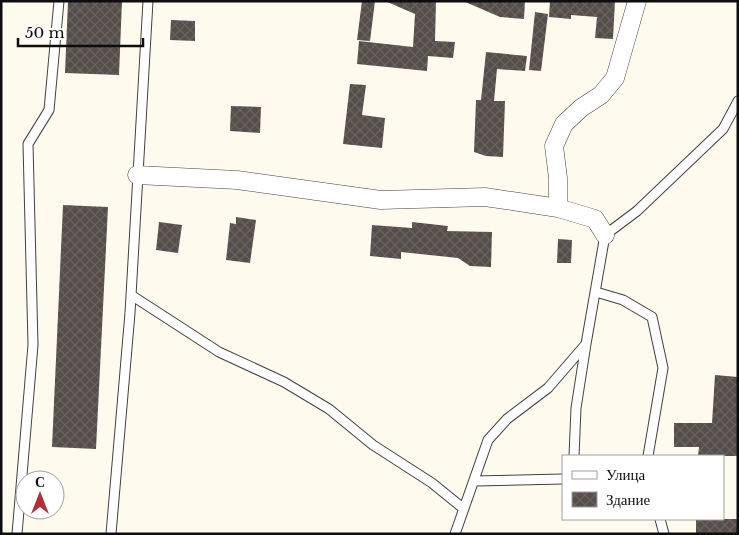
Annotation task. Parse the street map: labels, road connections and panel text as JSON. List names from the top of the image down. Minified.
{"legend":["Улица","Здание"],"scale_bar":"50 m","north":"top"}
